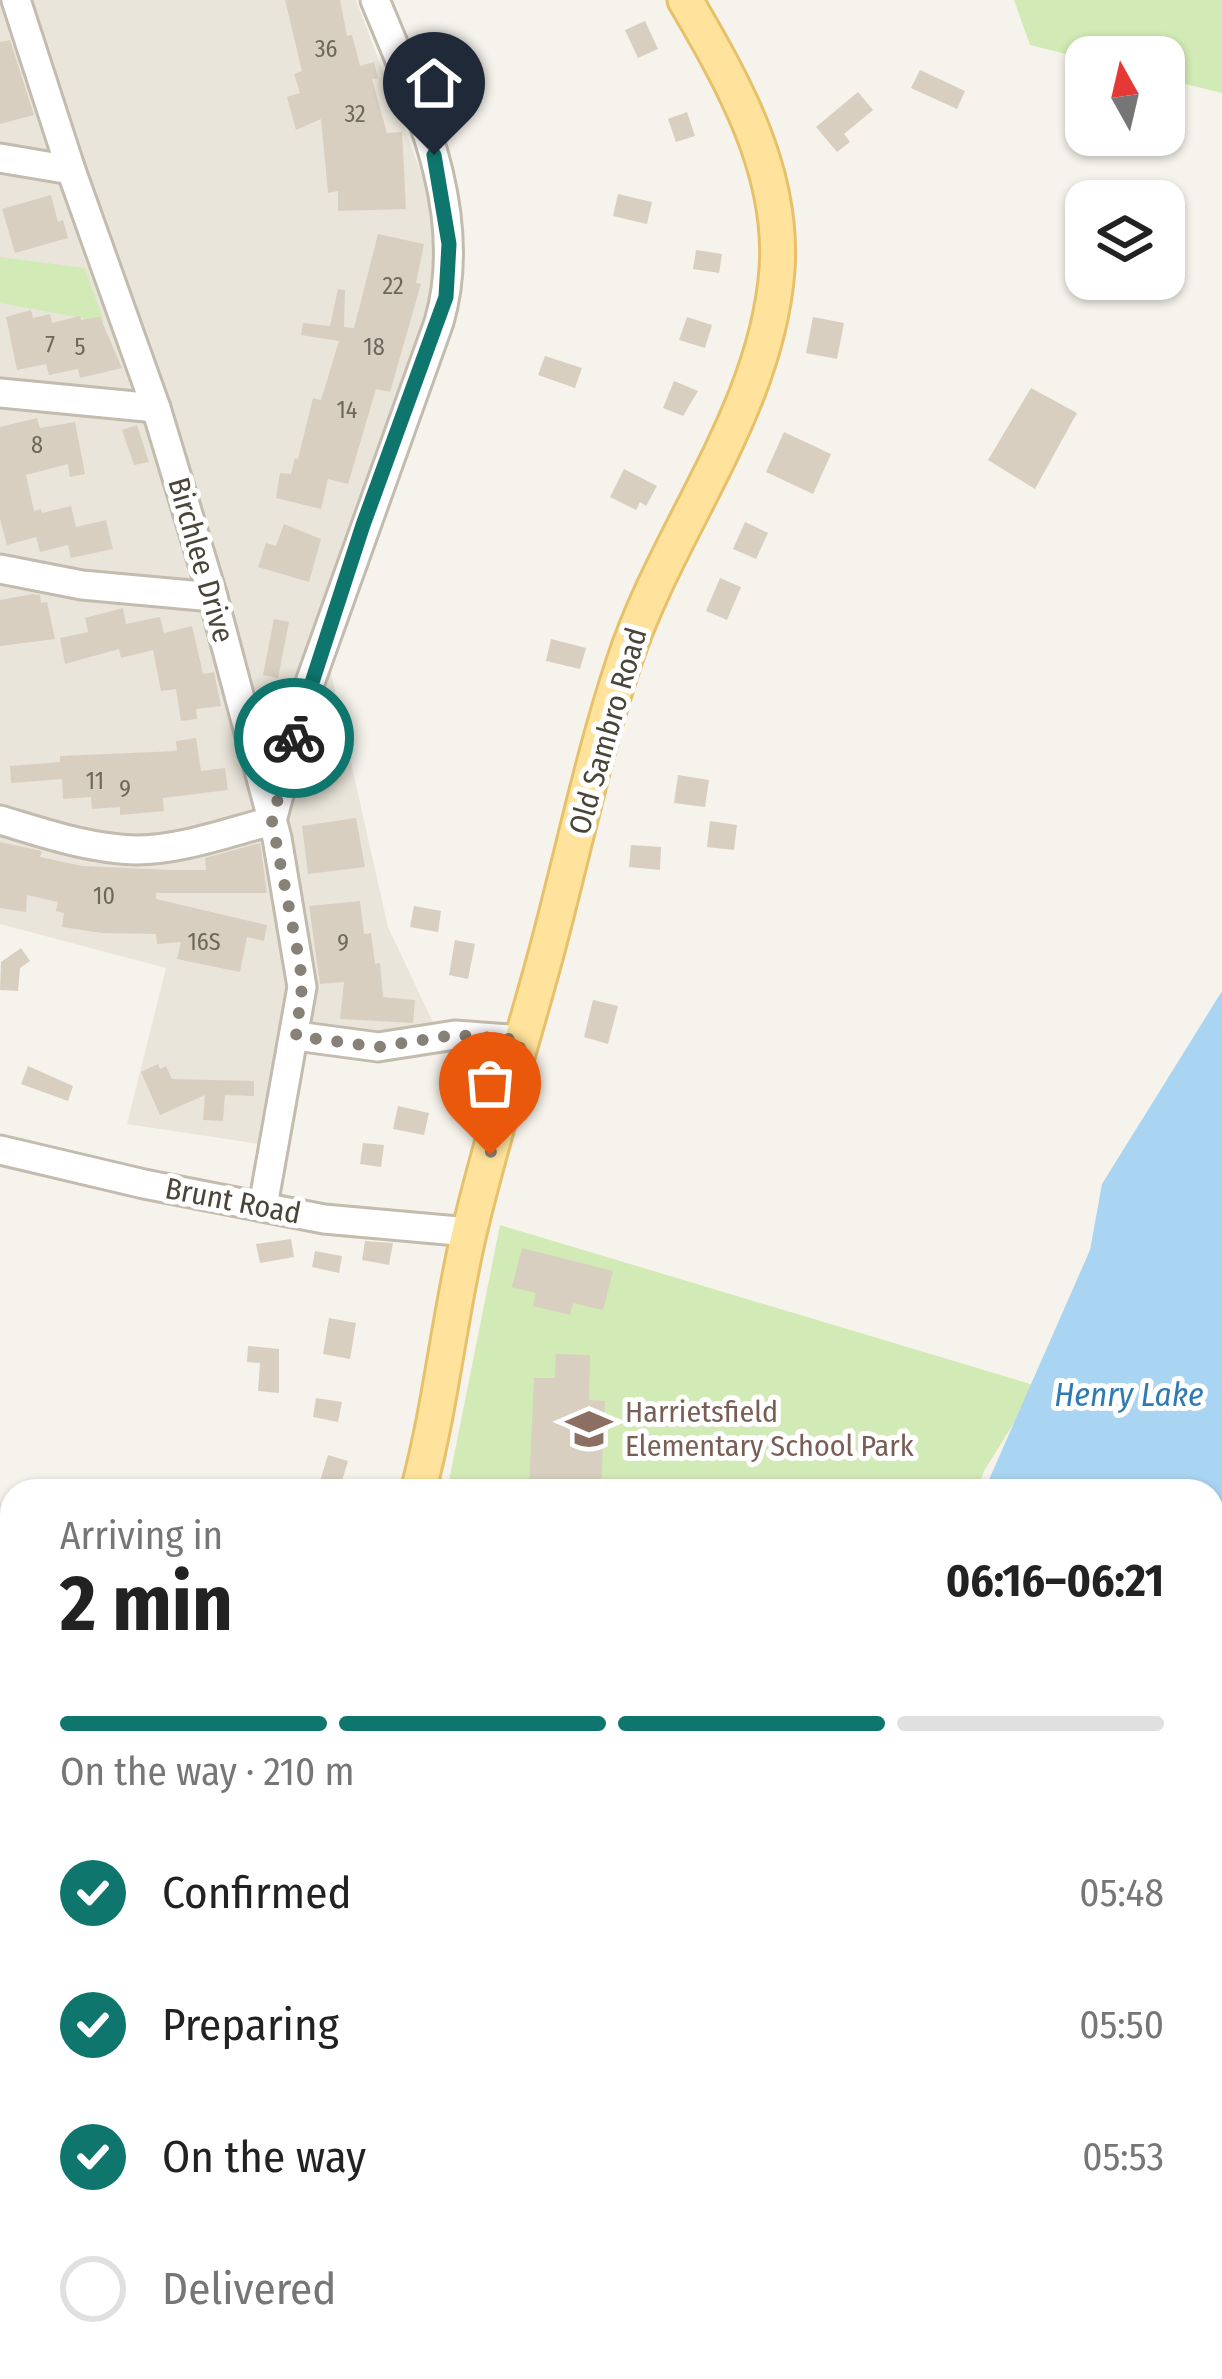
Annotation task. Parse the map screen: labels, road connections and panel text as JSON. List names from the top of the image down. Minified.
{"streets":{"main road":["Old Sambro Road"],"street":["Birchlee Drive","Brunt Road"]},"crossings":[["Birchlee Drive","Brunt Road"],["Old Sambro Road","Brunt Road"]],"water":["Henry Lake"],"places":{"school or university":["Harrietsfield Elementary School Park"]},"house_numbers":["36","32","22","7","5","18","14","8","11","9","10","16S","9"],"north":"top","page":{"heading":["2 min","Arriving in","06:16–06:21"],"bar":"On the way · 210 m","list":[["Confirmed","05:48"],["Preparing","05:50"],["On the way","05:53"],"Delivered"]}}
